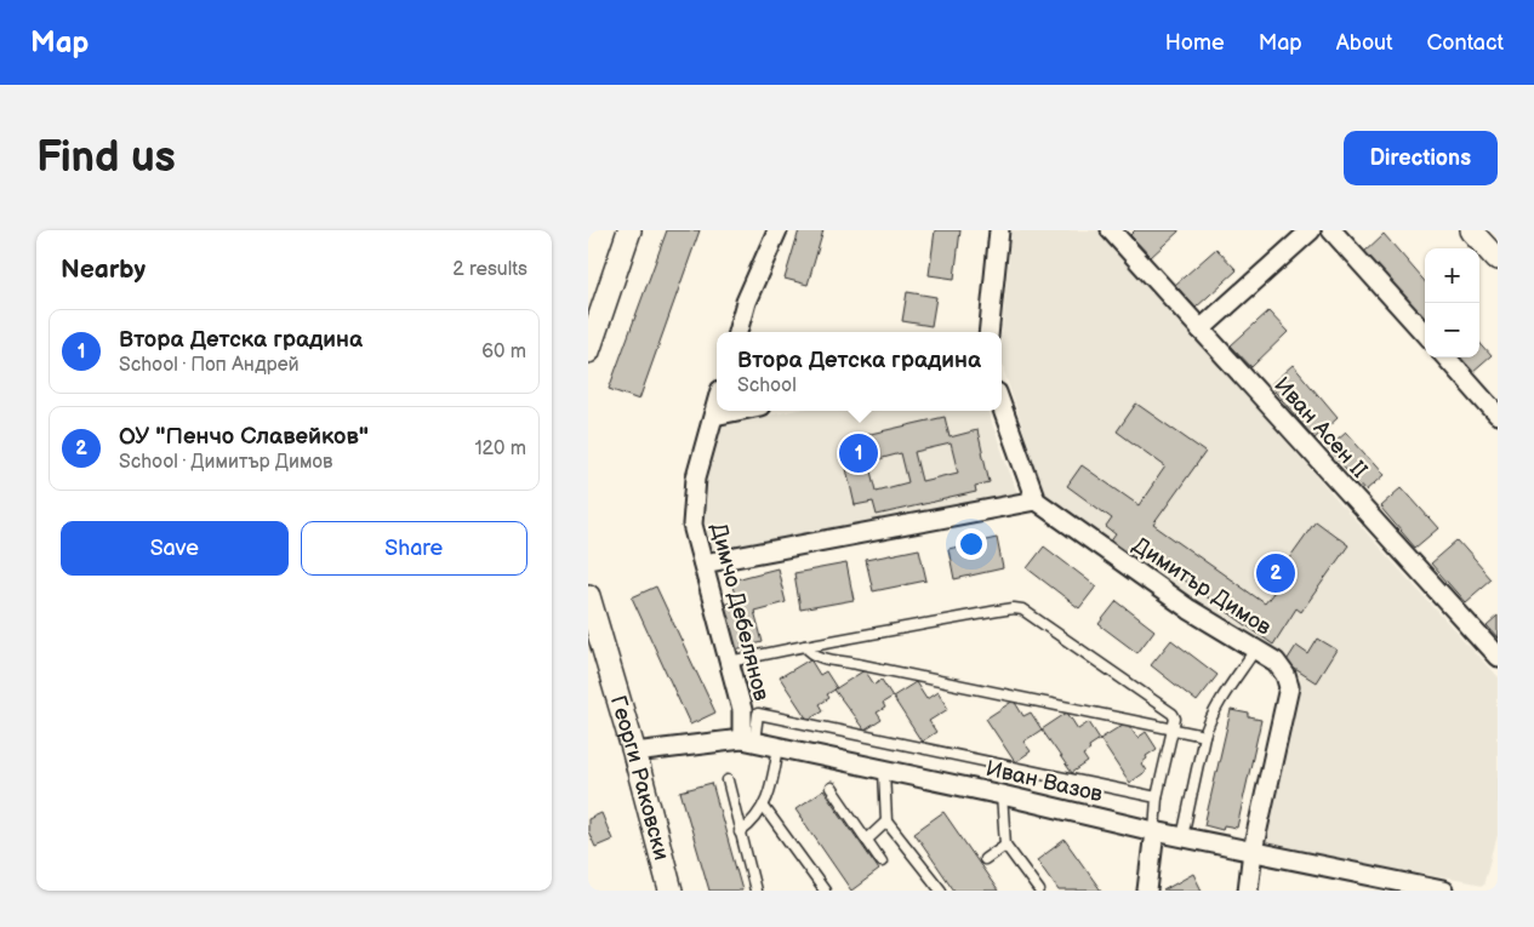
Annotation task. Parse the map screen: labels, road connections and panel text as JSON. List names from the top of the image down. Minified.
{"streets":{"street":["Иван Асен II","Димитър Димов","Димчо Дебелянов","Георги Раковски","Иван Вазов"]},"crossings":[["Димитър Димов","Иван Вазов"],["Димчо Дебелянов","Иван Вазов"],["Георги Раковски","Иван Вазов"]],"page":{"header":"Map","nav":["Home","Map","About","Contact"],"buttons":["Directions",["Save","Share"]],"title":"Find us","heading":["Nearby","2 results"],"map_buttons":["+","−"],"list":[{"mark":"1","name":"Втора Детска градина","note":"School · Поп Андрей","value":"60 m"},{"mark":"2","name":"ОУ \"Пенчо Славейков\"","note":"School · Димитър Димов","value":"120 m"}],"popup":["Втора Детска градина","School"],"pins":["1","2"]}}
